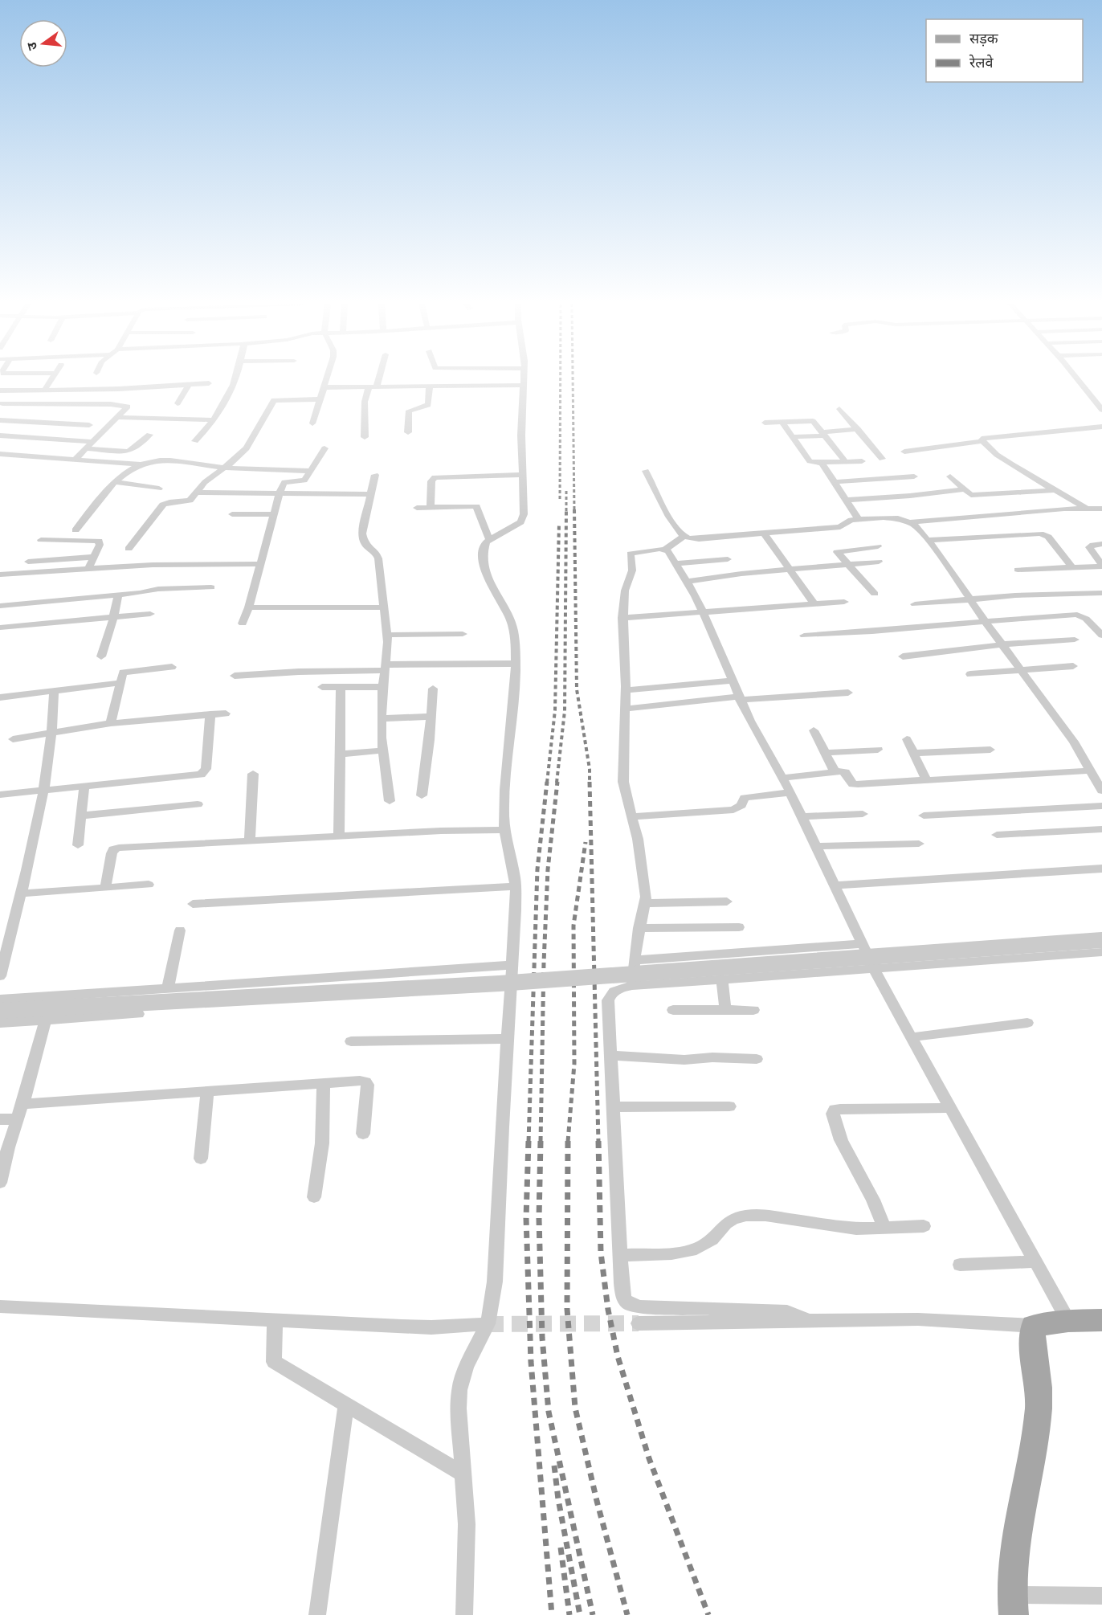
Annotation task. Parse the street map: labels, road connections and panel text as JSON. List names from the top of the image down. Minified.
{"legend":["सड़क","रेलवे"],"north":"left"}
